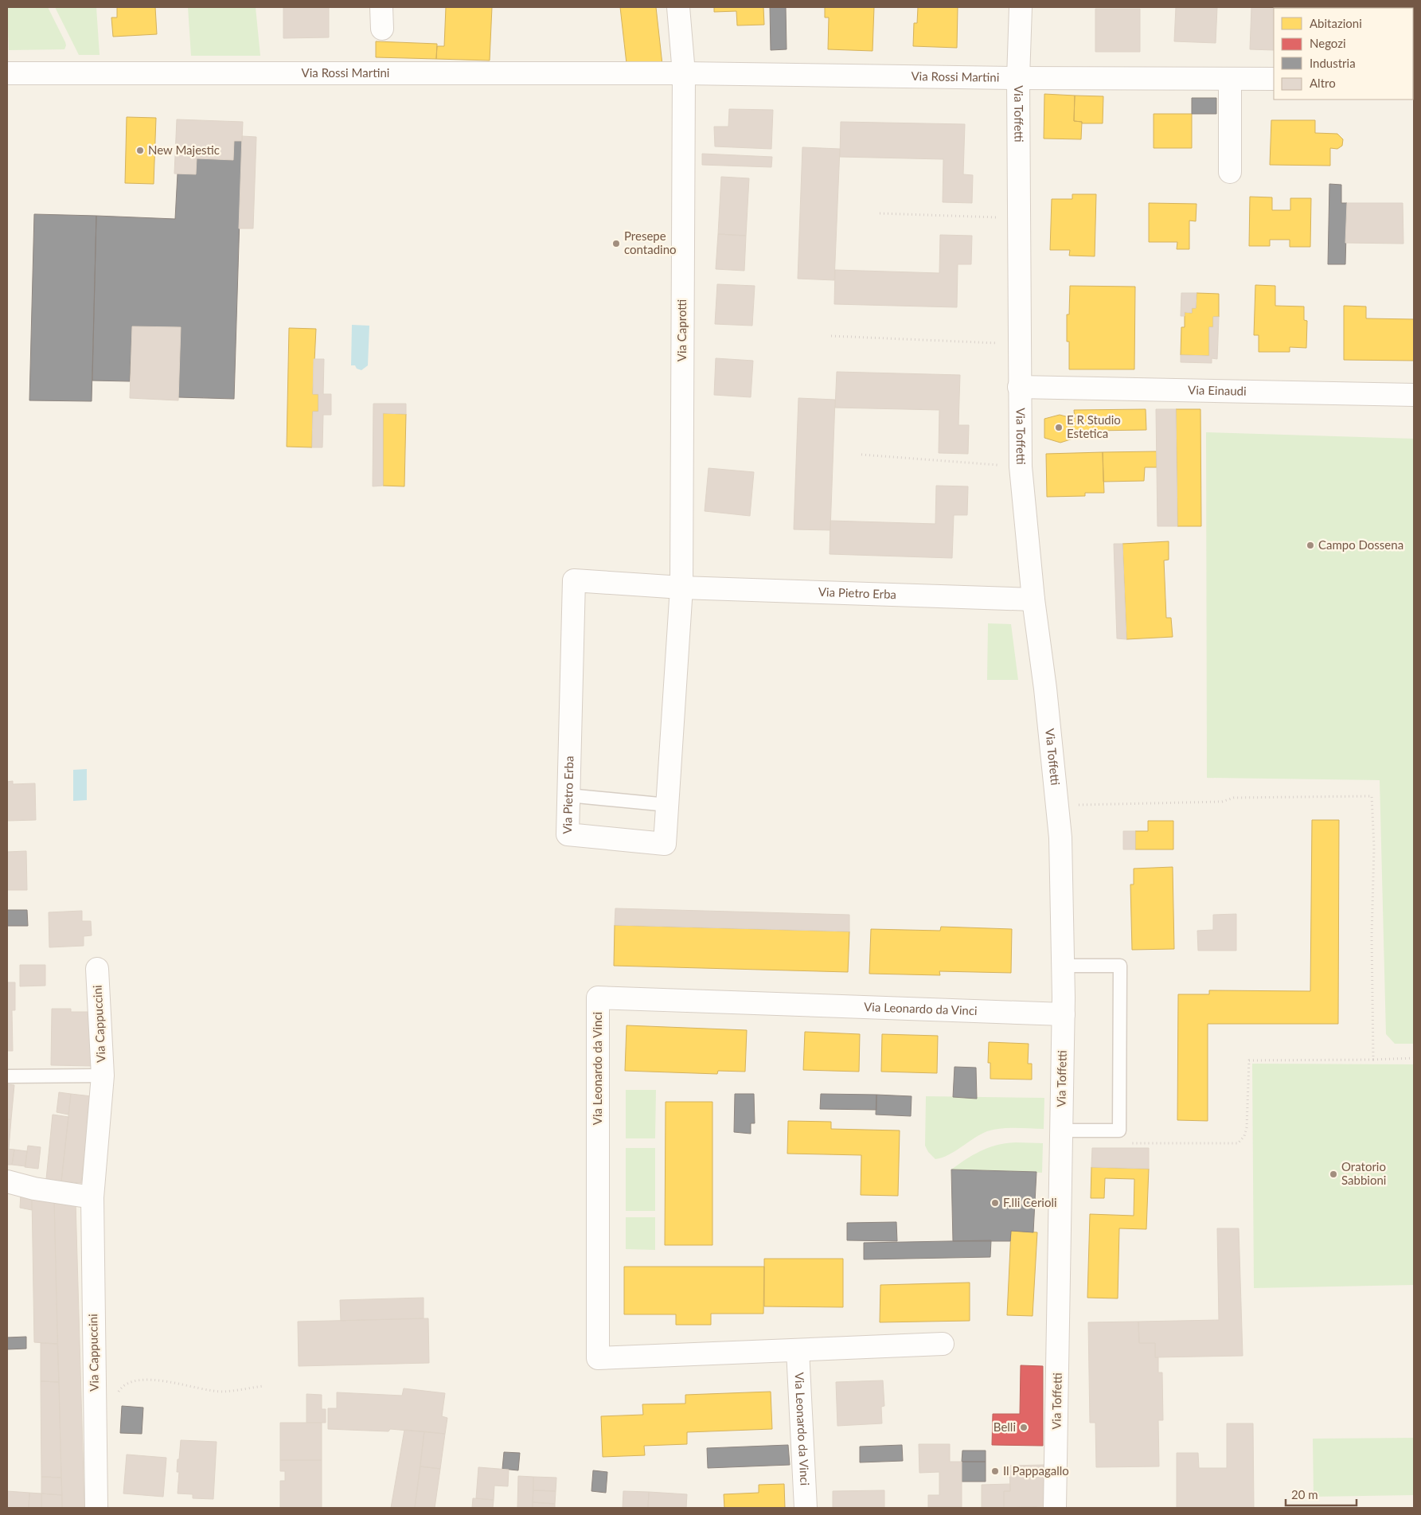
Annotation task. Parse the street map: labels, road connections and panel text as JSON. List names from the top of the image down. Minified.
{"streets":{"street":["Via Rossi Martini","Via Toffetti","Via Caprotti","Via Einaudi","Via Pietro Erba","Via Leonardo da Vinci","Via Cappuccini"]},"crossings":[["Via Rossi Martini","Via Toffetti"],["Via Rossi Martini","Via Caprotti"],["Via Toffetti","Via Einaudi"],["Via Toffetti","Via Pietro Erba"],["Via Toffetti","Via Leonardo da Vinci"],["Via Caprotti","Via Pietro Erba"]],"places":["New Majestic","Presepe contadino","E R Studio Estetica","Campo Dossena","Oratorio Sabbioni","F.lli Cerioli","Belli","Il Pappagallo"],"legend":["Abitazioni","Negozi","Industria","Altro"],"scale_bar":"20 m"}
